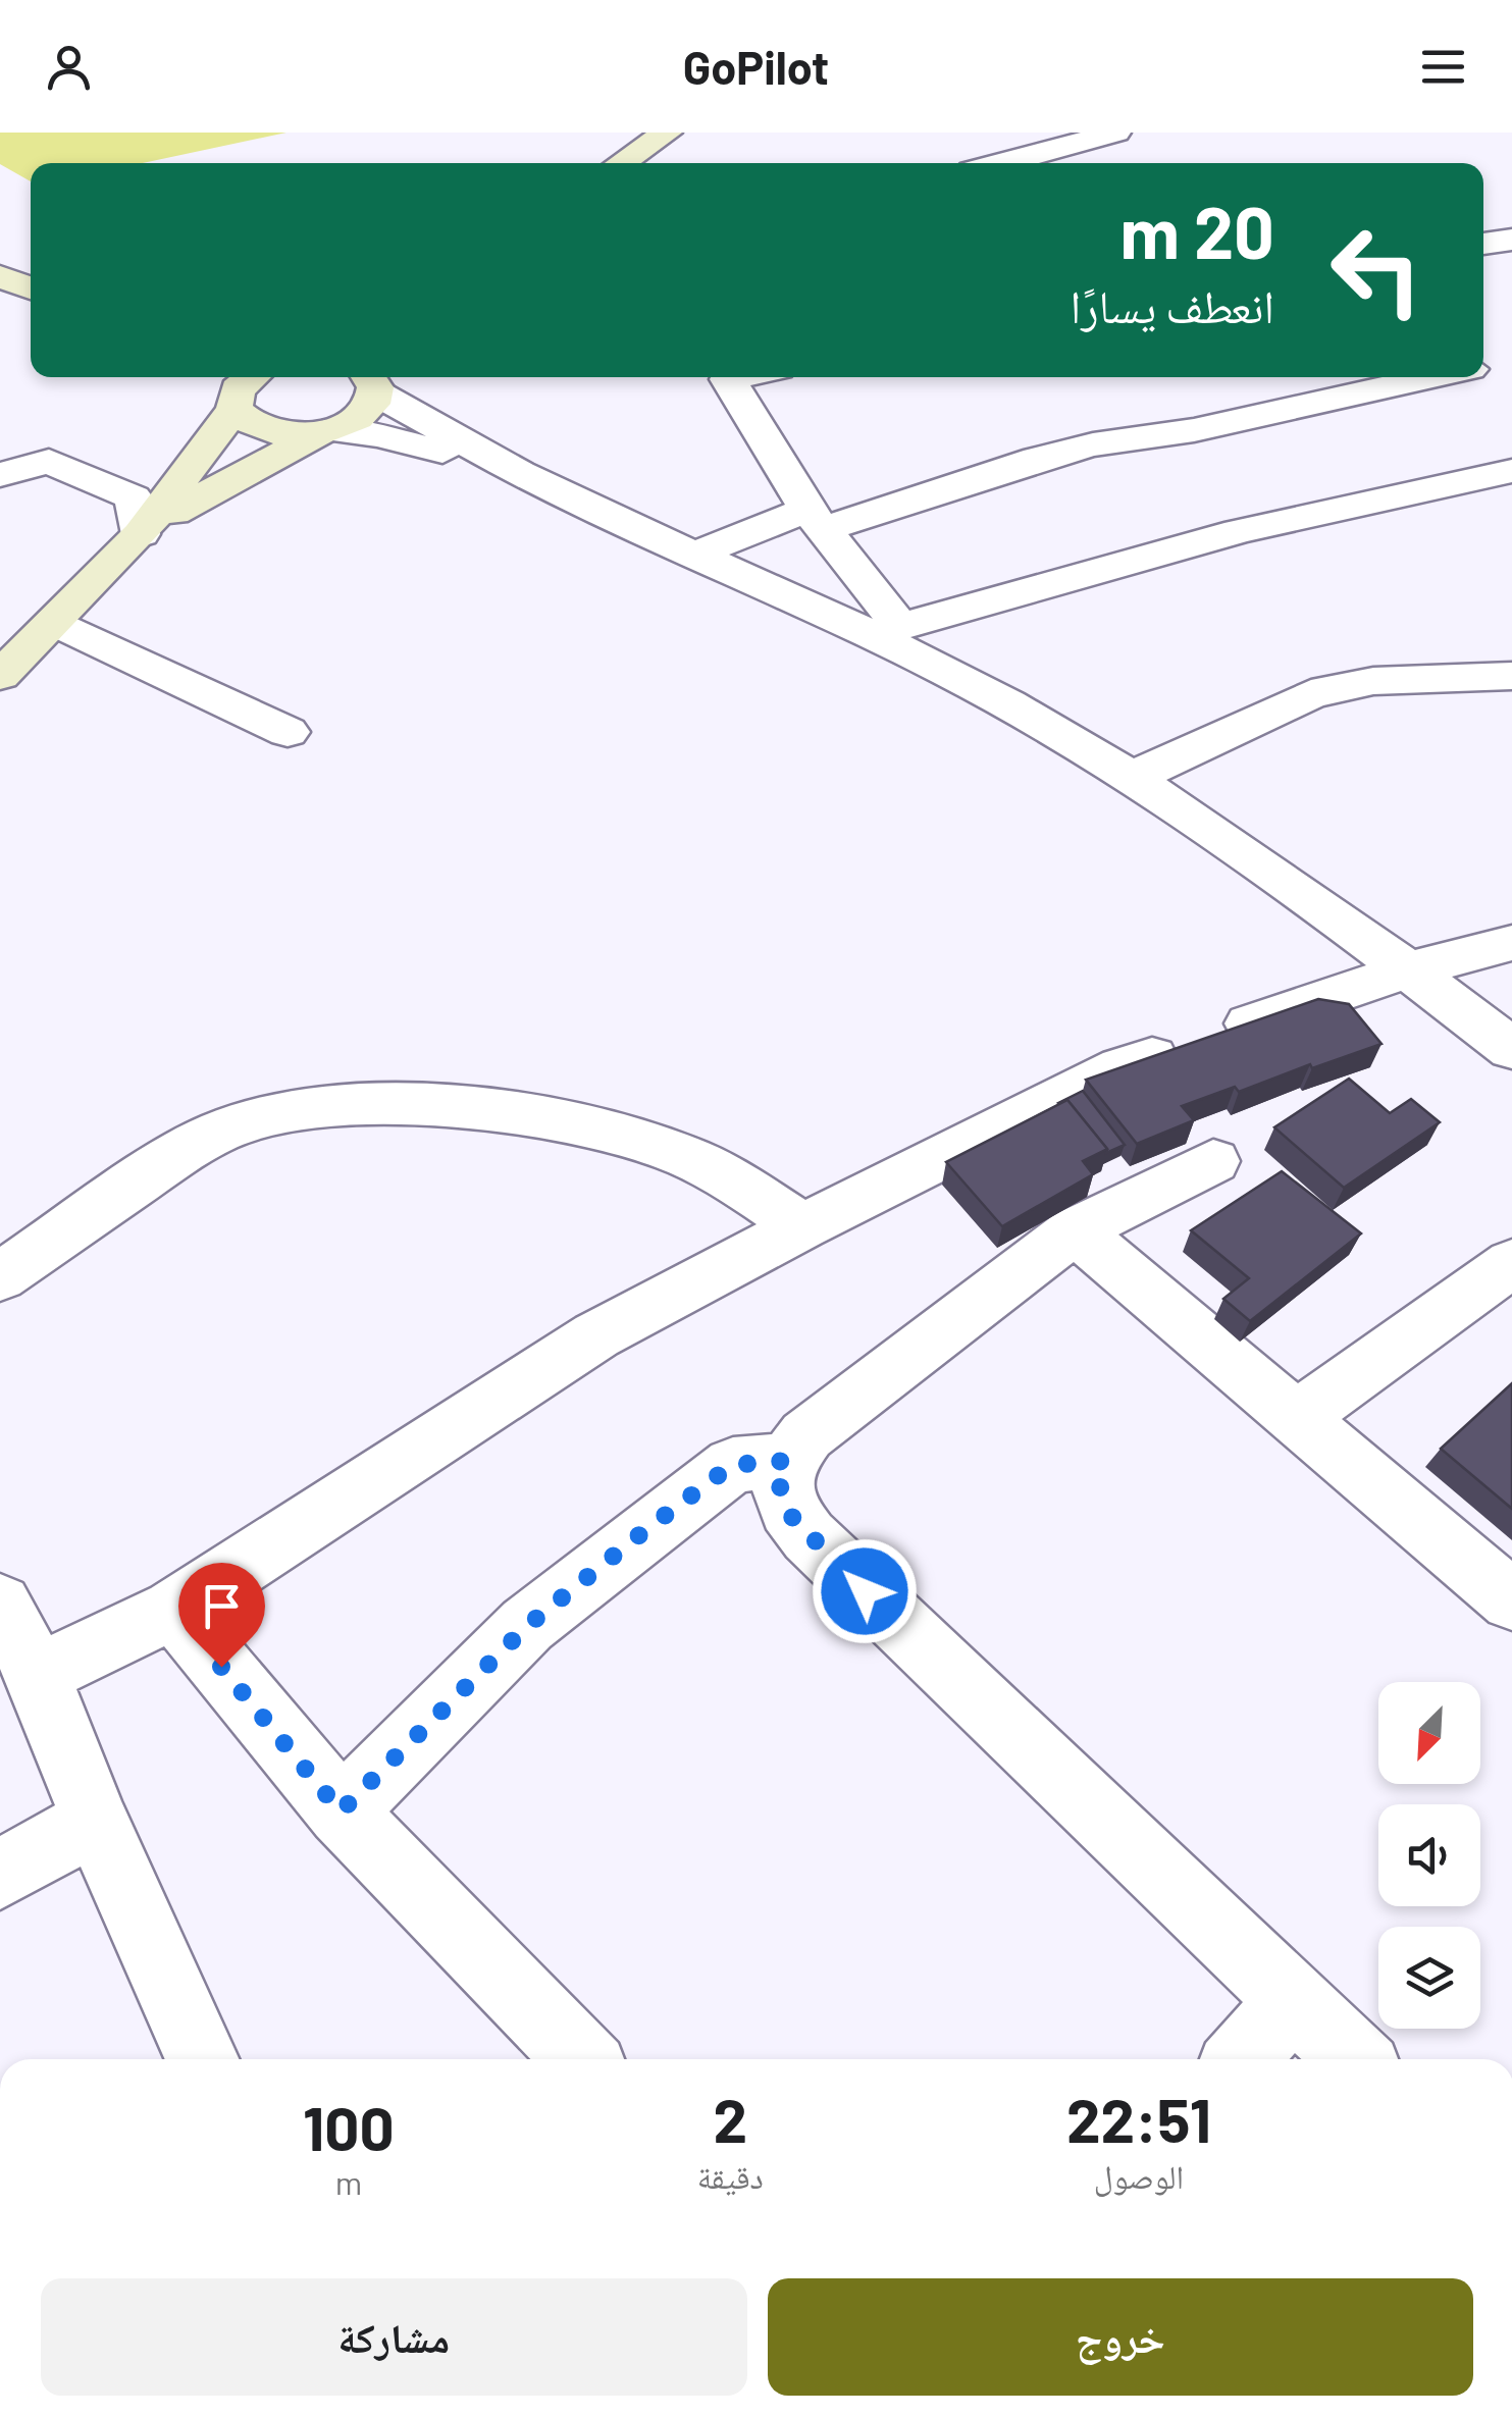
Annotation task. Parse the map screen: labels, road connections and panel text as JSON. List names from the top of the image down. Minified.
{"north":"bottom left","page":{"header":"GoPilot","turn":["20 m","انعطف يسارًا"],"eta":["22:51","الوصول","2","دقيقة","100","m"],"buttons":["خروج","مشاركة"]}}
